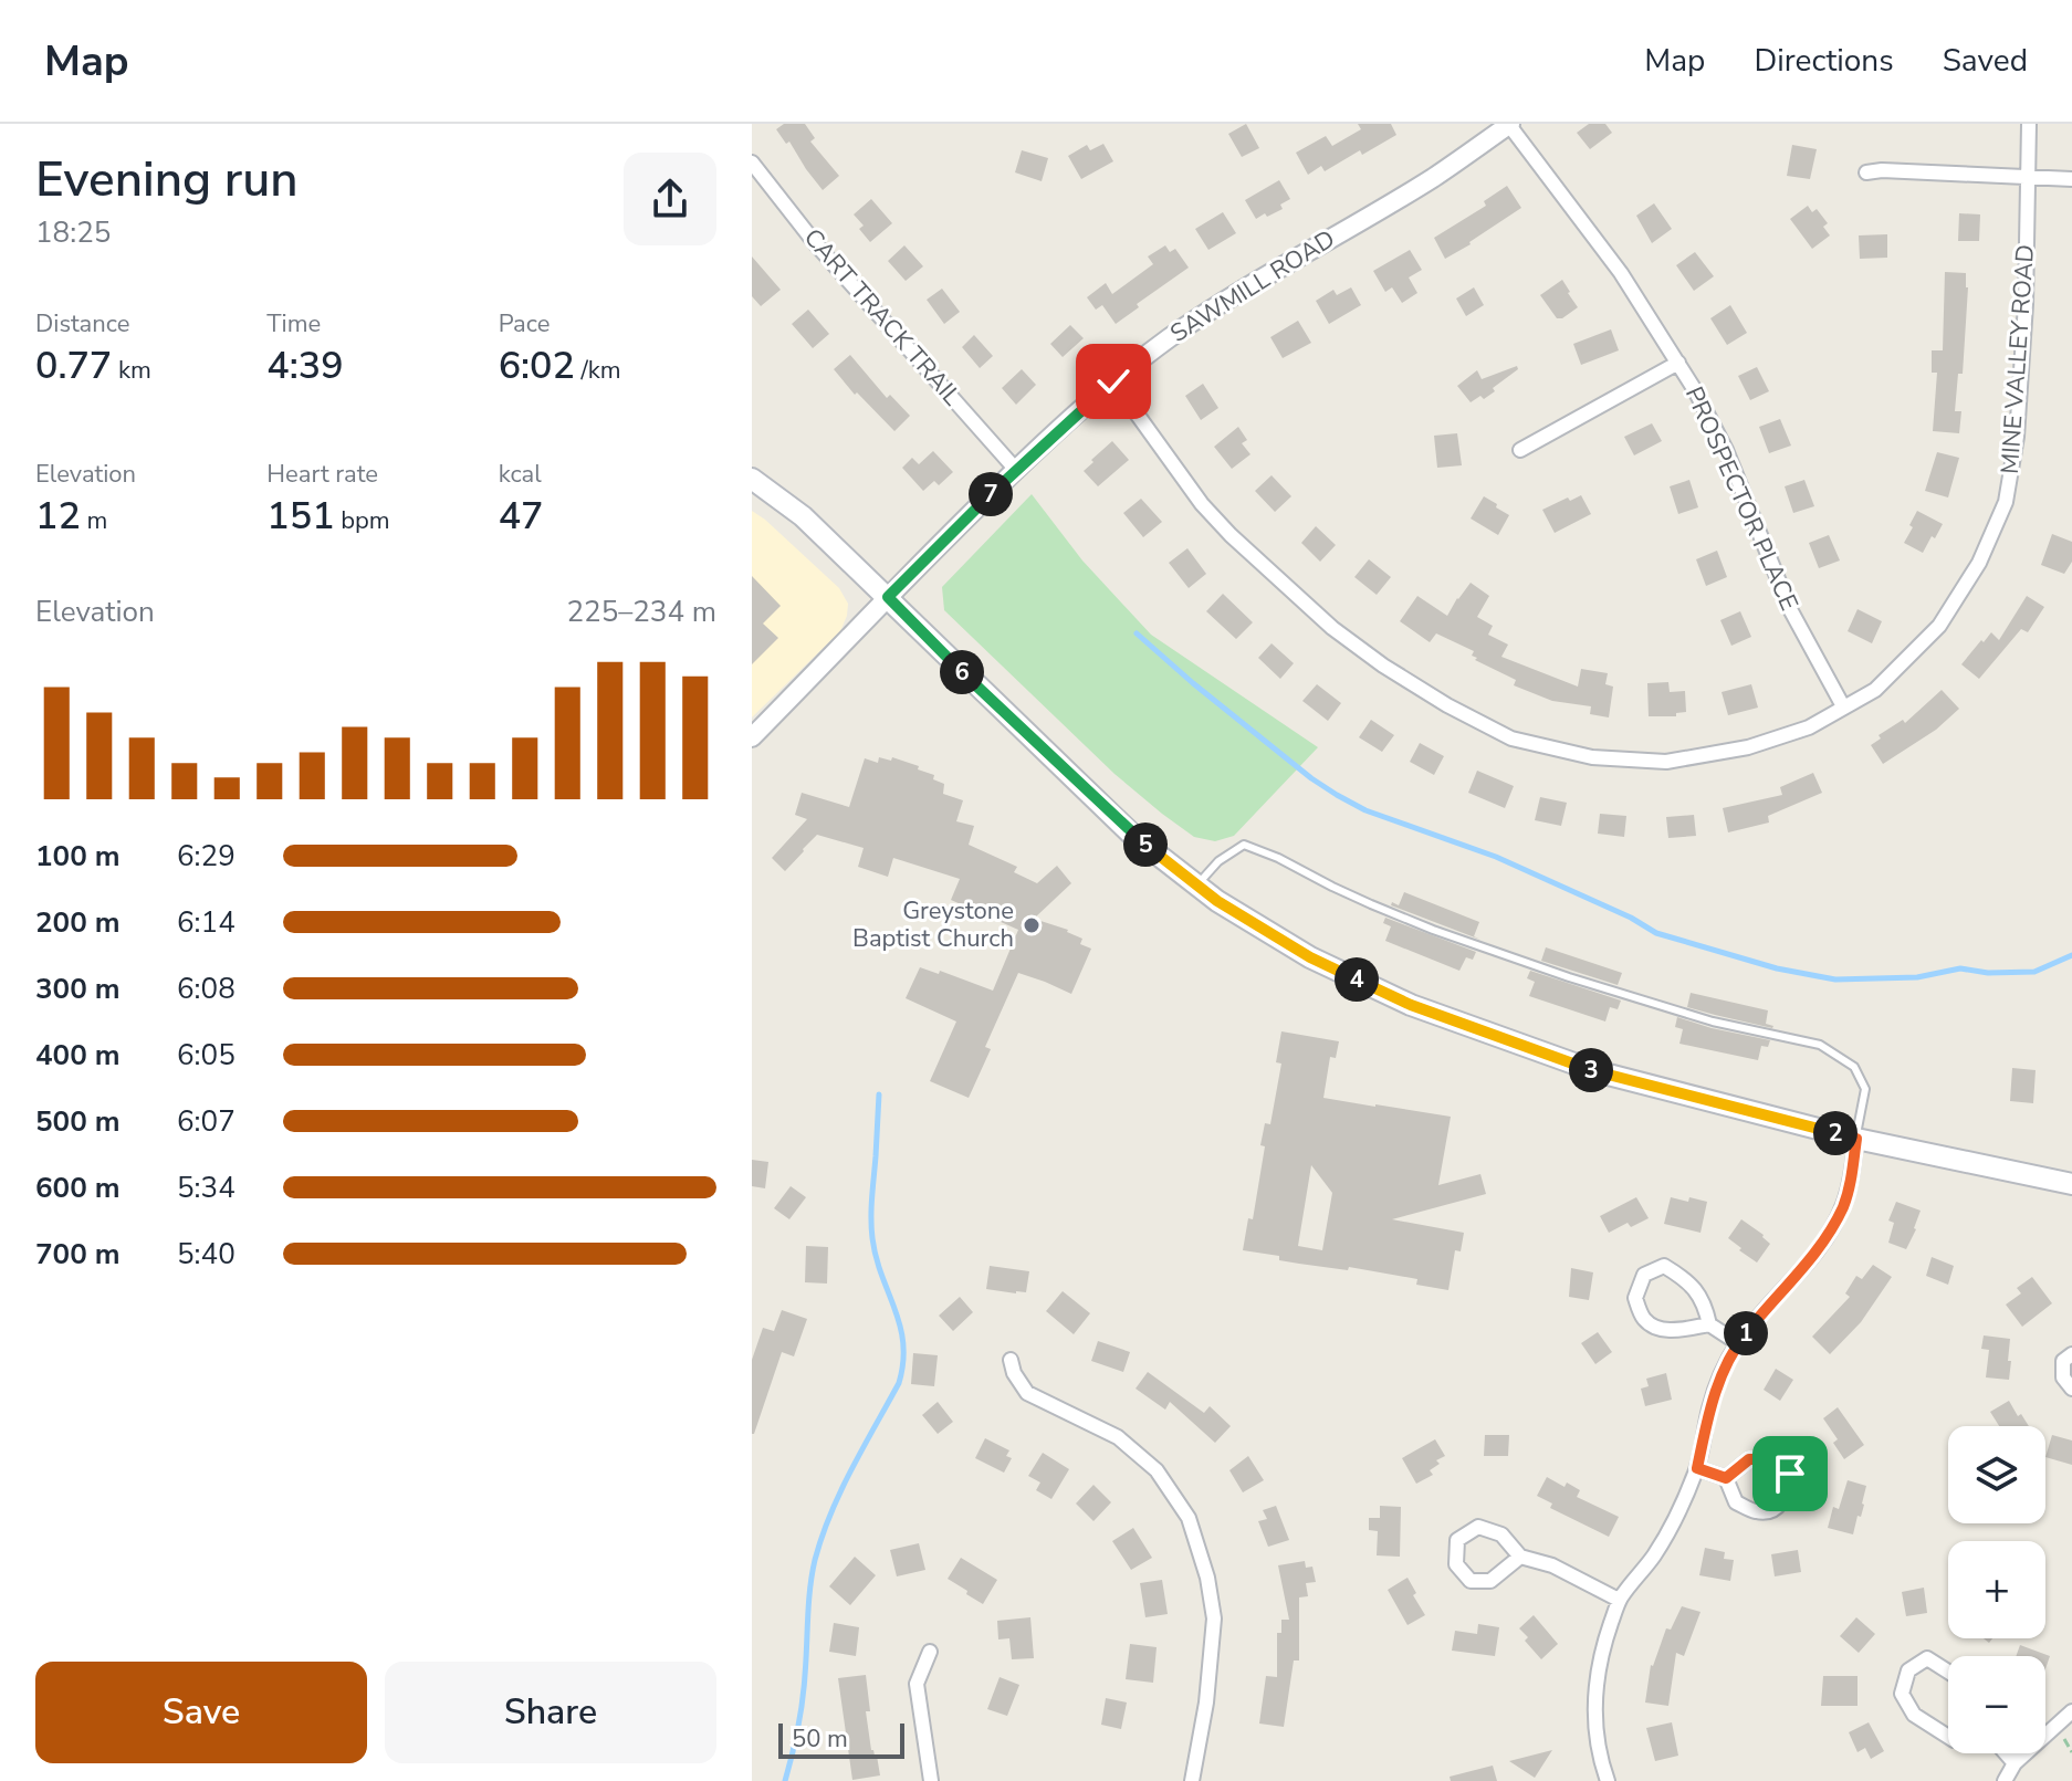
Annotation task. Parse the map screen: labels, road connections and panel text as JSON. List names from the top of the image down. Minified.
{"streets":{"street":["SAWMILL ROAD","CART TRACK TRAIL","MINE VALLEY ROAD","PROSPECTOR PLACE"]},"crossings":[["SAWMILL ROAD","CART TRACK TRAIL"],["SAWMILL ROAD","MINE VALLEY ROAD"],["SAWMILL ROAD","PROSPECTOR PLACE"],["MINE VALLEY ROAD","PROSPECTOR PLACE"]],"places":["Greystone Baptist Church"],"scale_bar":"50 m","page":{"header":"Map","nav":["Map","Directions","Saved"],"heading":["Evening run","18:25"],"stats":[["Distance","0.77 km"],["Time","4:39"],["Pace","6:02 /km"],["Elevation","12 m"],["Heart rate","151 bpm"],["kcal","47"]],"pins":["7","6","5","4","3","2","1"],"chart":["Elevation","225–234 m"],"list":[{"name":"100 m","note":"6:29"},{"name":"200 m","note":"6:14"},{"name":"300 m","note":"6:08"},{"name":"400 m","note":"6:05"},{"name":"500 m","note":"6:07"},{"name":"600 m","note":"5:34"},{"name":"700 m","note":"5:40"}],"map_buttons":["+","−"],"buttons":["Save","Share"],"scale":"50 m"}}
